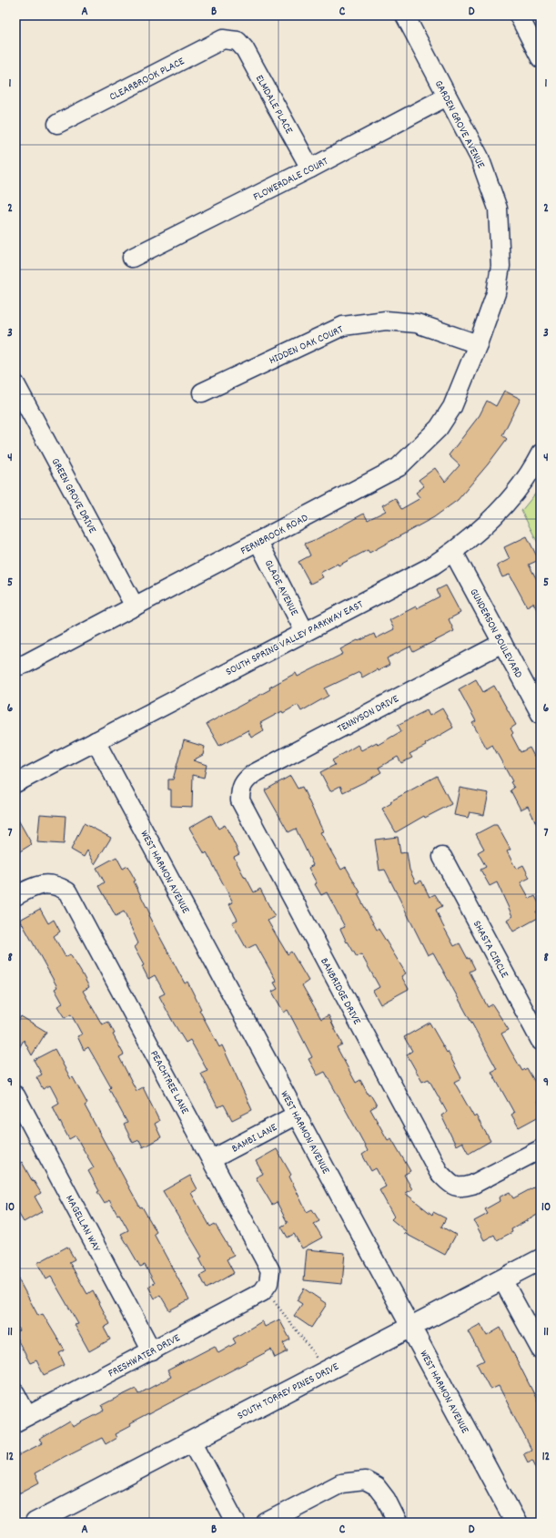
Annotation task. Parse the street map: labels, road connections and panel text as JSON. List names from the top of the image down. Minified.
{"streets":{"main road":["WEST HARMON AVENUE","SOUTH TORREY PINES DRIVE"],"street":["CLEARBROOK PLACE","ELMDALE PLACE","GARDEN GROVE AVENUE","FLOWERDALE COURT","HIDDEN OAK COURT","GREEN GROVE DRIVE","FERNBROOK ROAD","GLADE AVENUE","GUNDERSON BOULEVARD","SOUTH SPRING VALLEY PARKWAY EAST","TENNYSON DRIVE","SHASTA CIRCLE","BANBRIDGE DRIVE","PEACHTREE LANE","BAMBI LANE","MAGELLAN WAY","FRESHWATER DRIVE"]},"crossings":[["CLEARBROOK PLACE","ELMDALE PLACE"],["ELMDALE PLACE","FLOWERDALE COURT"],["GARDEN GROVE AVENUE","FLOWERDALE COURT"],["GARDEN GROVE AVENUE","HIDDEN OAK COURT"],["GARDEN GROVE AVENUE","FERNBROOK ROAD"],["HIDDEN OAK COURT","FERNBROOK ROAD"],["GREEN GROVE DRIVE","FERNBROOK ROAD"],["FERNBROOK ROAD","GLADE AVENUE"],["GLADE AVENUE","SOUTH SPRING VALLEY PARKWAY EAST"],["GUNDERSON BOULEVARD","SOUTH SPRING VALLEY PARKWAY EAST"],["GUNDERSON BOULEVARD","TENNYSON DRIVE"],["SOUTH SPRING VALLEY PARKWAY EAST","WEST HARMON AVENUE"],["TENNYSON DRIVE","BANBRIDGE DRIVE"],["WEST HARMON AVENUE","BAMBI LANE"],["WEST HARMON AVENUE","SOUTH TORREY PINES DRIVE"],["PEACHTREE LANE","BAMBI LANE"],["PEACHTREE LANE","FRESHWATER DRIVE"],["MAGELLAN WAY","FRESHWATER DRIVE"]],"grid":{"columns":["A","B","C","D"],"rows":["1","2","3","4","5","6","7","8","9","10","11","12"]}}
